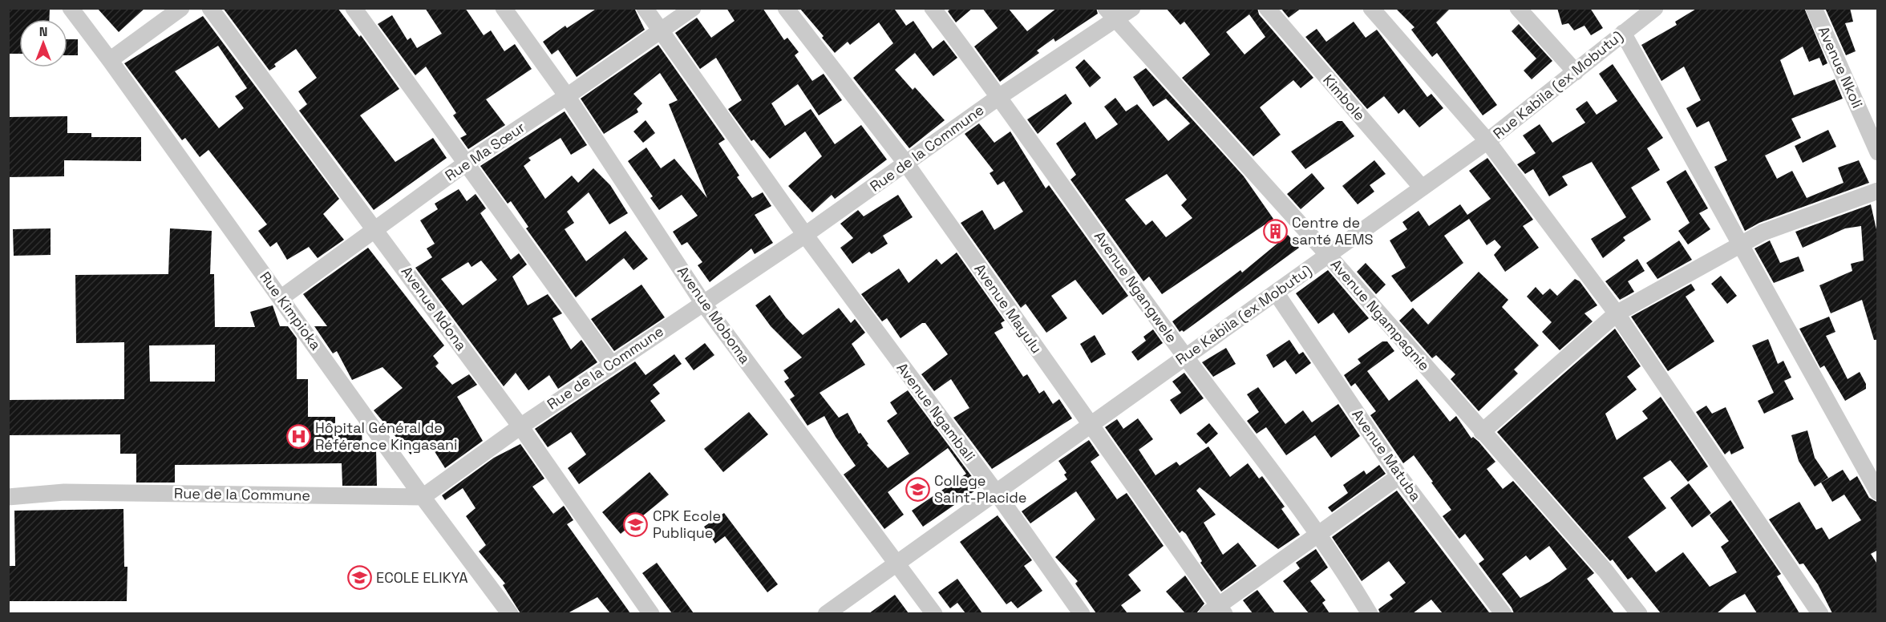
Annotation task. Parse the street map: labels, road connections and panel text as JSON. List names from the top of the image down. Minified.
{"streets":{"street":["Avenue Nkoli","Rue Kabila (ex Mobutu)","Kimbole","Rue de la Commune","Rue Ma Sœur","Avenue Ngangwele","Avenue Ndona","Avenue Mayulu","Rue Kimpioka","Avenue Moboma","Avenue Ngampagnie","Avenue Ngambali","Avenue Matuba"]},"crossings":[["Rue Kabila (ex Mobutu)","Kimbole"],["Rue Kabila (ex Mobutu)","Avenue Ngangwele"],["Rue Kabila (ex Mobutu)","Avenue Mayulu"],["Rue Kabila (ex Mobutu)","Avenue Moboma"],["Rue Kabila (ex Mobutu)","Avenue Ngampagnie"],["Rue Kabila (ex Mobutu)","Avenue Ngambali"],["Rue Kabila (ex Mobutu)","Avenue Matuba"],["Rue de la Commune","Avenue Ngangwele"],["Rue de la Commune","Avenue Ndona"],["Rue de la Commune","Avenue Mayulu"],["Rue de la Commune","Rue Kimpioka"],["Rue de la Commune","Avenue Moboma"],["Rue de la Commune","Avenue Ngampagnie"],["Rue de la Commune","Avenue Ngambali"],["Rue Ma Sœur","Avenue Ndona"],["Rue Ma Sœur","Rue Kimpioka"],["Rue Ma Sœur","Avenue Moboma"],["Rue Ma Sœur","Avenue Ngambali"]],"places":{"building":["Centre de santé AEMS"],"hospital":["Hôpital Général de Référence Kingasani"],"school or university":["College Saint-Placide","CPK Ecole Publique","ECOLE ELIKYA"]},"north":"top"}
